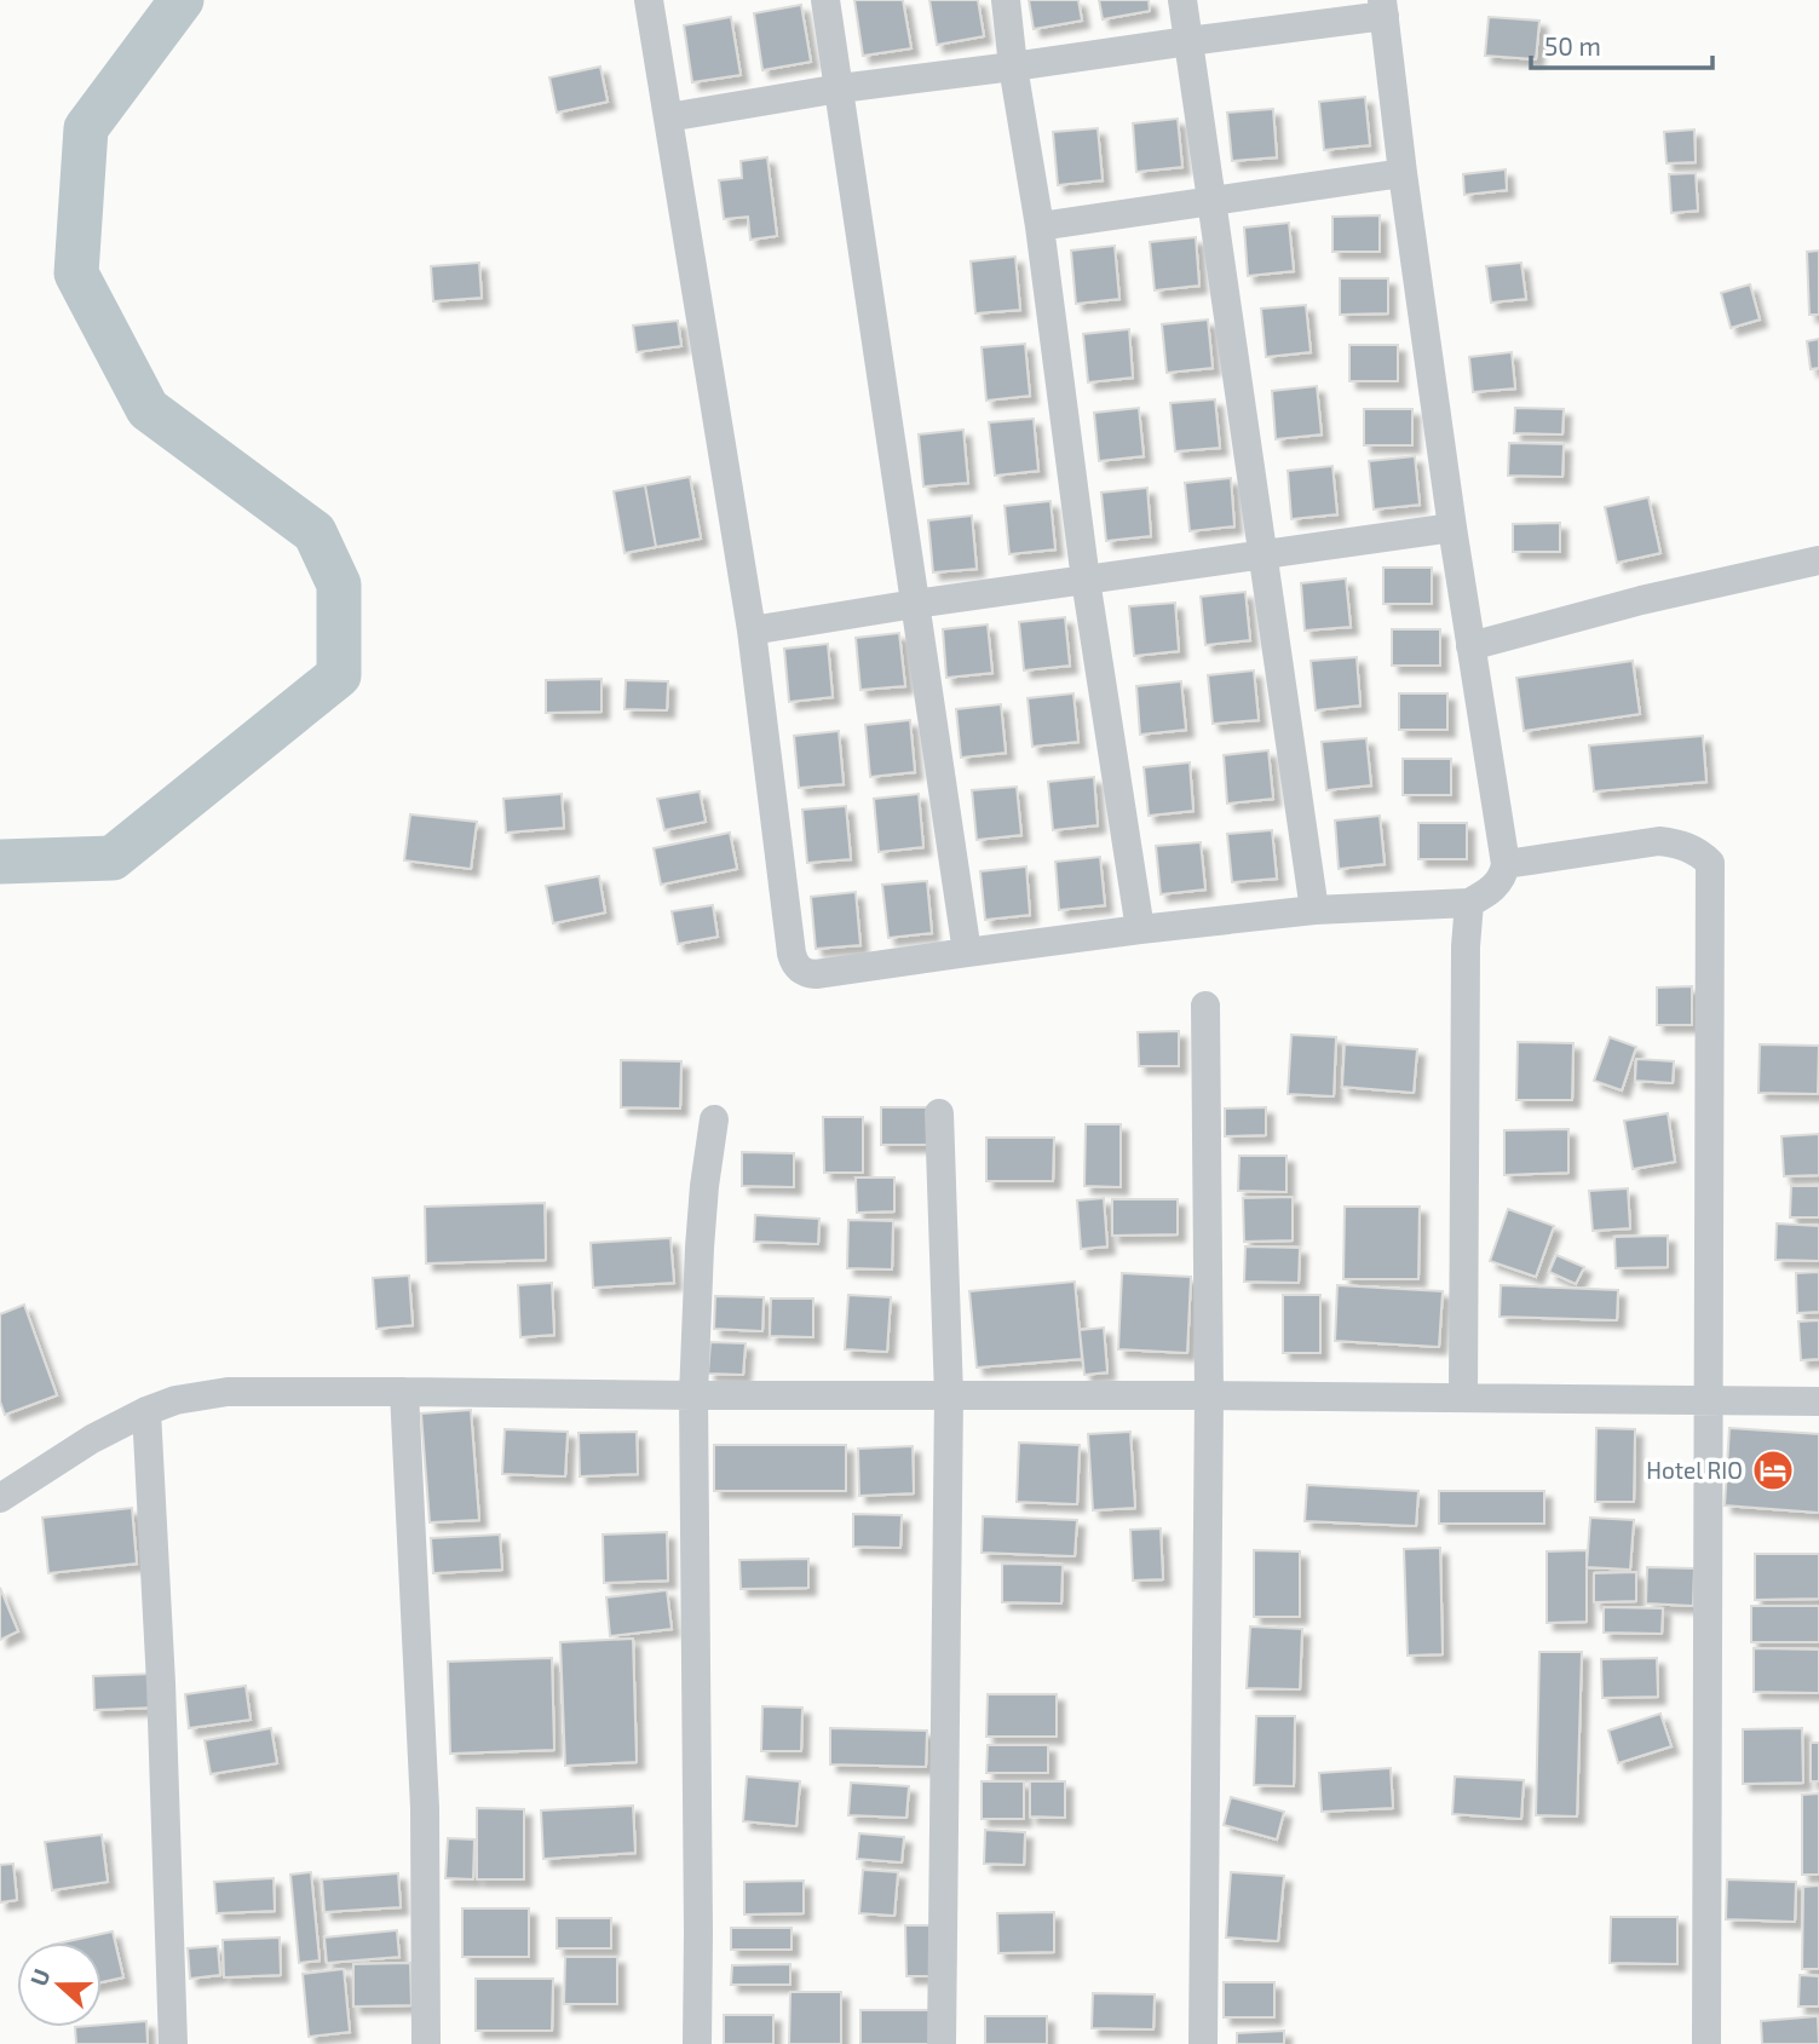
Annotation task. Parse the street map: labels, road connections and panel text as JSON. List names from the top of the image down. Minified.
{"places":{"hotel":["Hotel RIO"]},"scale_bar":"50 m","north":"left"}
